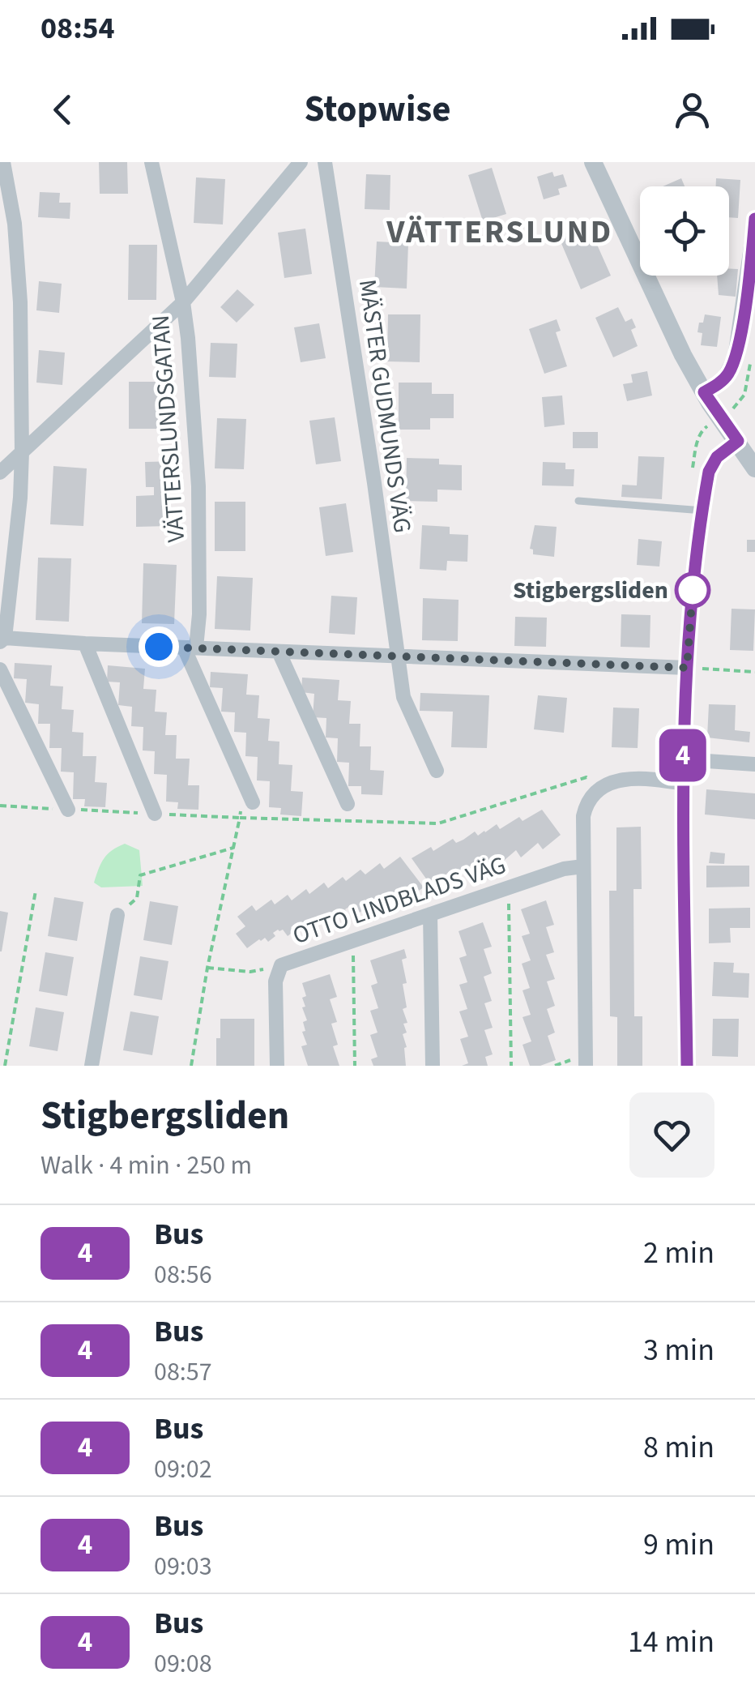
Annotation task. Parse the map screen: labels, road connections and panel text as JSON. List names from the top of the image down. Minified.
{"streets":{"street":["MÄSTER GUDMUNDS VÄG","VÄTTERSLUNDSGATAN","OTTO LINDBLADS VÄG"]},"districts":["VÄTTERSLUND"],"places":["Stigbergsliden"],"lines":["bus line 4"],"page":{"status":"08:54","header":"Stopwise","on_map":"4","heading":["Stigbergsliden","Walk · 4 min · 250 m"],"list":[{"mark":"4","name":"Bus","note":"08:56","value":"2 min"},{"mark":"4","name":"Bus","note":"08:57","value":"3 min"},{"mark":"4","name":"Bus","note":"09:02","value":"8 min"},{"mark":"4","name":"Bus","note":"09:03","value":"9 min"},{"mark":"4","name":"Bus","note":"09:08","value":"14 min"}]}}
